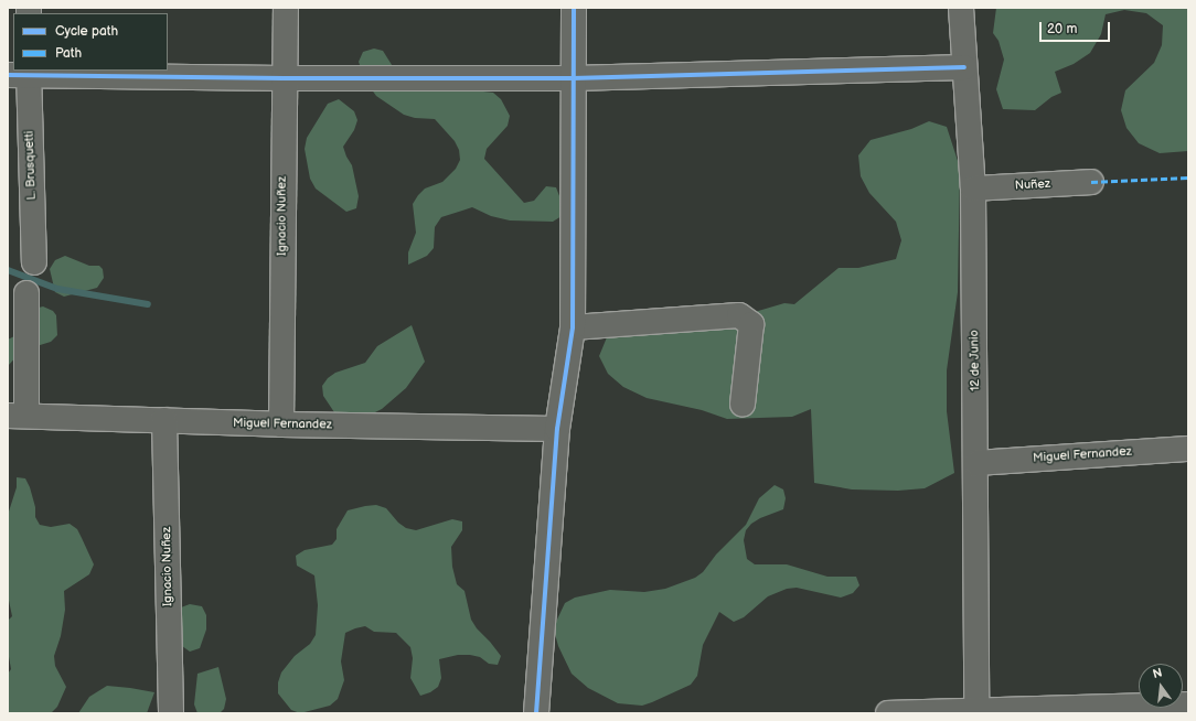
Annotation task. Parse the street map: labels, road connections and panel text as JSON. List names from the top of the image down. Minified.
{"streets":{"street":["L. Brusquetti","Nuñez","Ignacio Nuñez","12 de Junio","Miguel Fernandez"]},"crossings":[["Nuñez","12 de Junio"],["Ignacio Nuñez","Miguel Fernandez"],["12 de Junio","Miguel Fernandez"]],"legend":["Cycle path","Path"],"scale_bar":"20 m","north":"top"}
